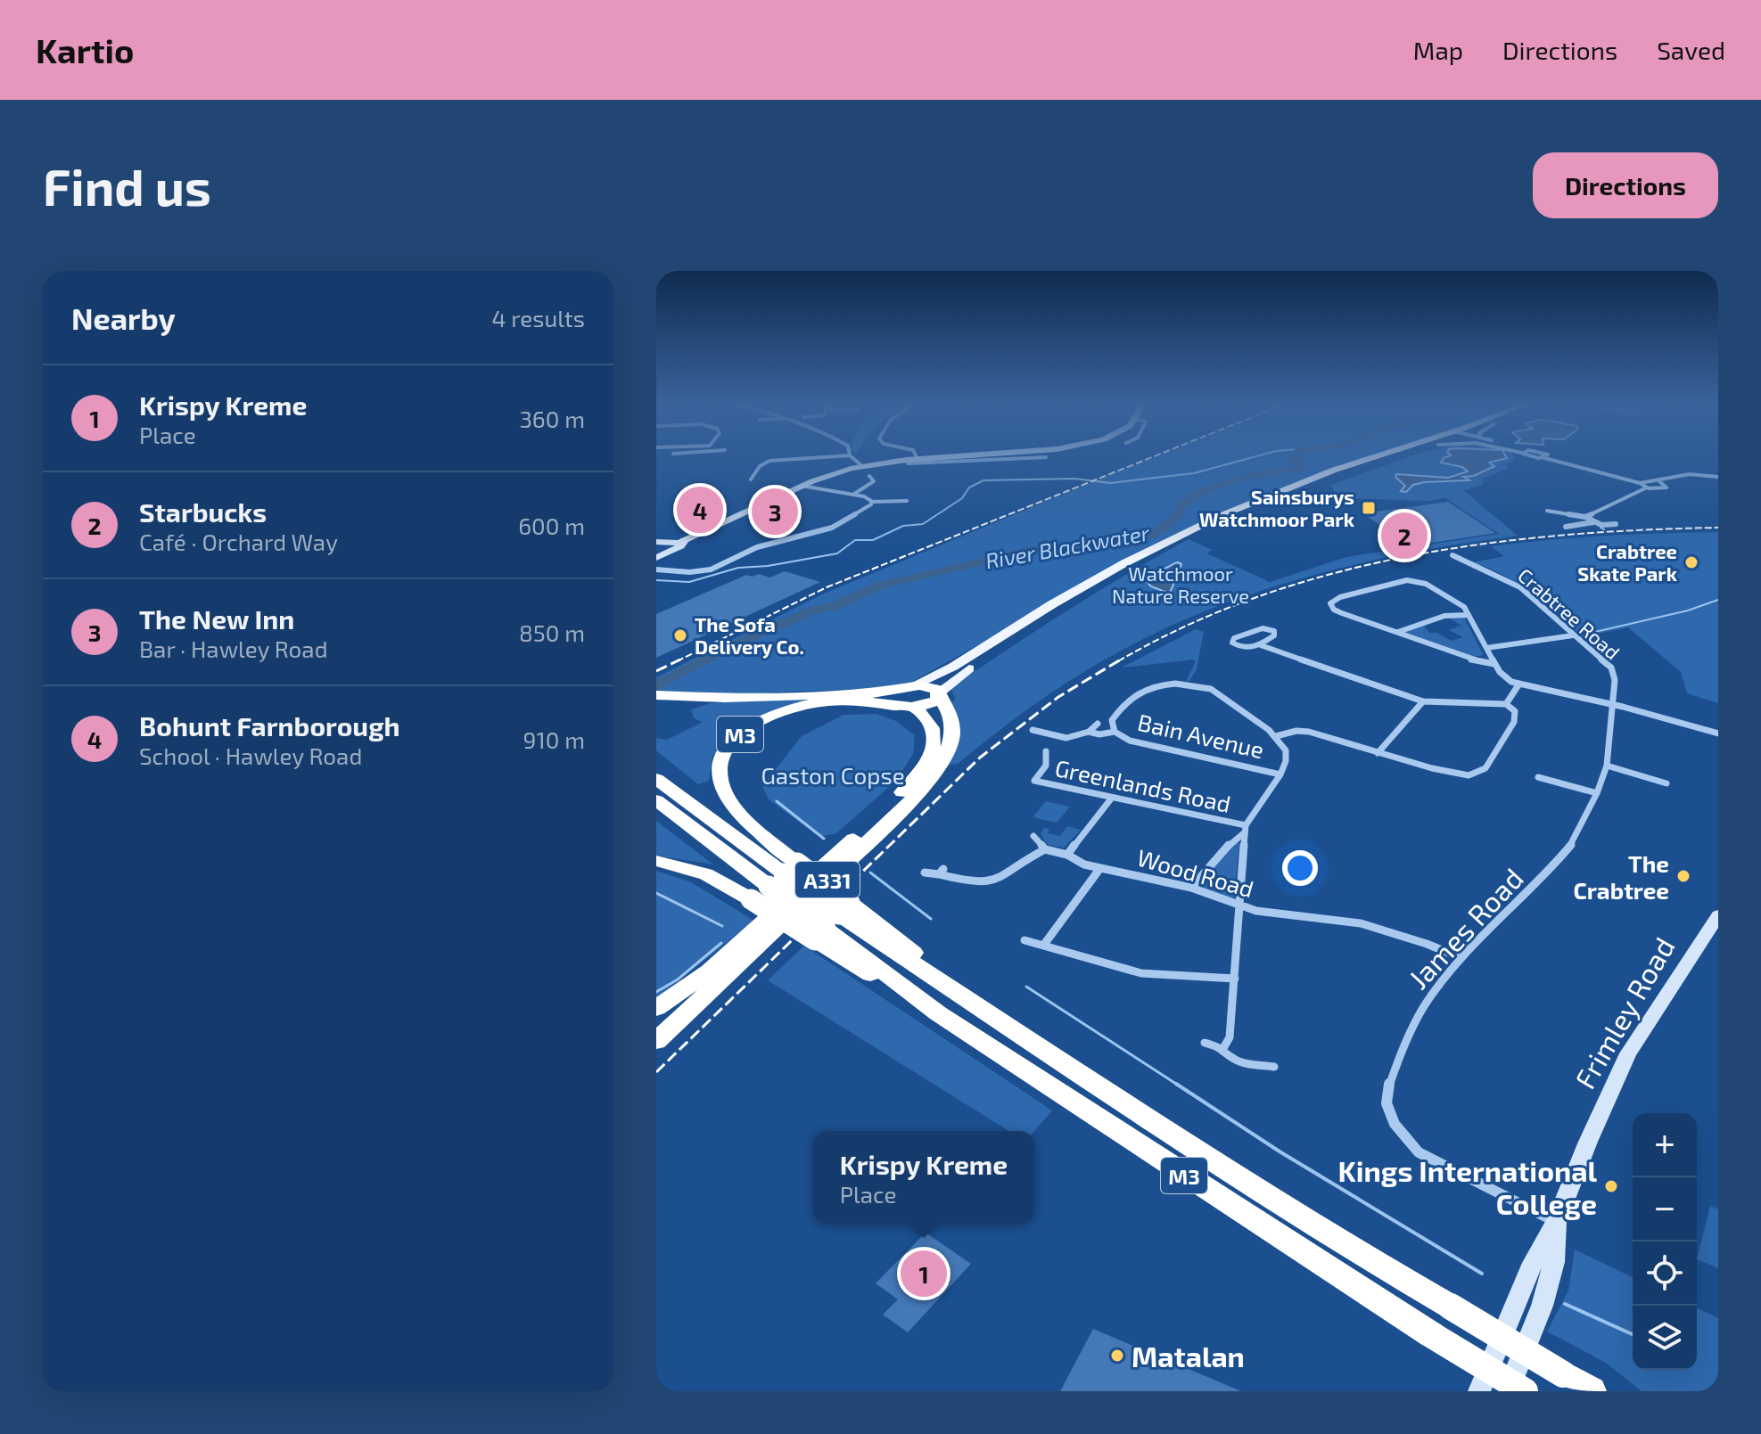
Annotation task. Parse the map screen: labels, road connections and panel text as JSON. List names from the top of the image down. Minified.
{"streets":{"highway":["M3","A331"],"main road":["Frimley Road"],"street":["Crabtree Road","Bain Avenue","Greenlands Road","Wood Road","James Road"]},"crossings":[["Crabtree Road","James Road"],["M3","A331"],["Bain Avenue","Greenlands Road"],["Bain Avenue","Wood Road"],["Wood Road","James Road"],["James Road","Frimley Road"]],"water":["River Blackwater"],"parks":["Watchmoor Nature Reserve","Gaston Copse"],"places":{"transit":["Sainsburys Watchmoor Park"],"other":["Crabtree Skate Park","The Sofa Delivery Co.","The Crabtree","Kings International College","Matalan"]},"page":{"header":"Kartio","nav":["Map","Directions","Saved"],"buttons":"Directions","title":"Find us","heading":["Nearby","4 results"],"list":[{"mark":"1","name":"Krispy Kreme","note":"Place","value":"360 m"},{"mark":"2","name":"Starbucks","note":"Café · Orchard Way","value":"600 m"},{"mark":"3","name":"The New Inn","note":"Bar · Hawley Road","value":"850 m"},{"mark":"4","name":"Bohunt Farnborough","note":"School · Hawley Road","value":"910 m"}],"pins":["4","3","2","1"],"map_buttons":["+","−"],"popup":["Krispy Kreme","Place"]}}
